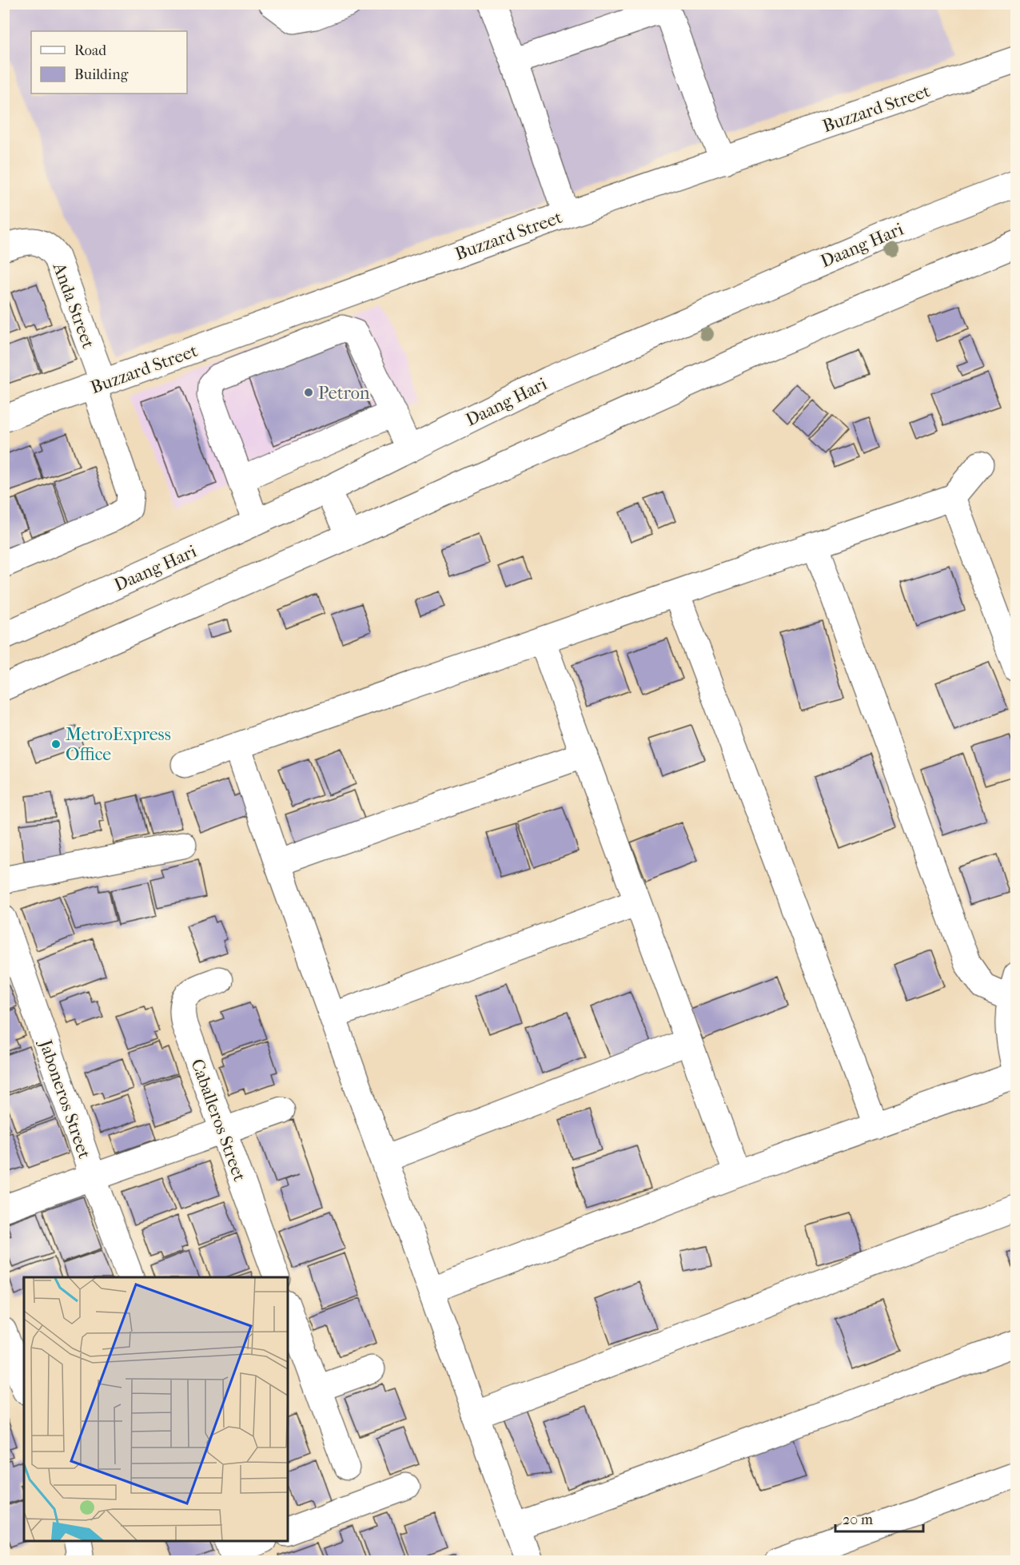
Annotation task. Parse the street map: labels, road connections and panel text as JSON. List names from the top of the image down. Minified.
{"streets":{"street":["Buzzard Street","Daang Hari","Anda Street","Jaboneros Street","Caballeros Street"]},"crossings":[["Buzzard Street","Anda Street"]],"places":["Petron","MetroExpress Office"],"legend":["Road","Building"],"scale_bar":"20 m"}
